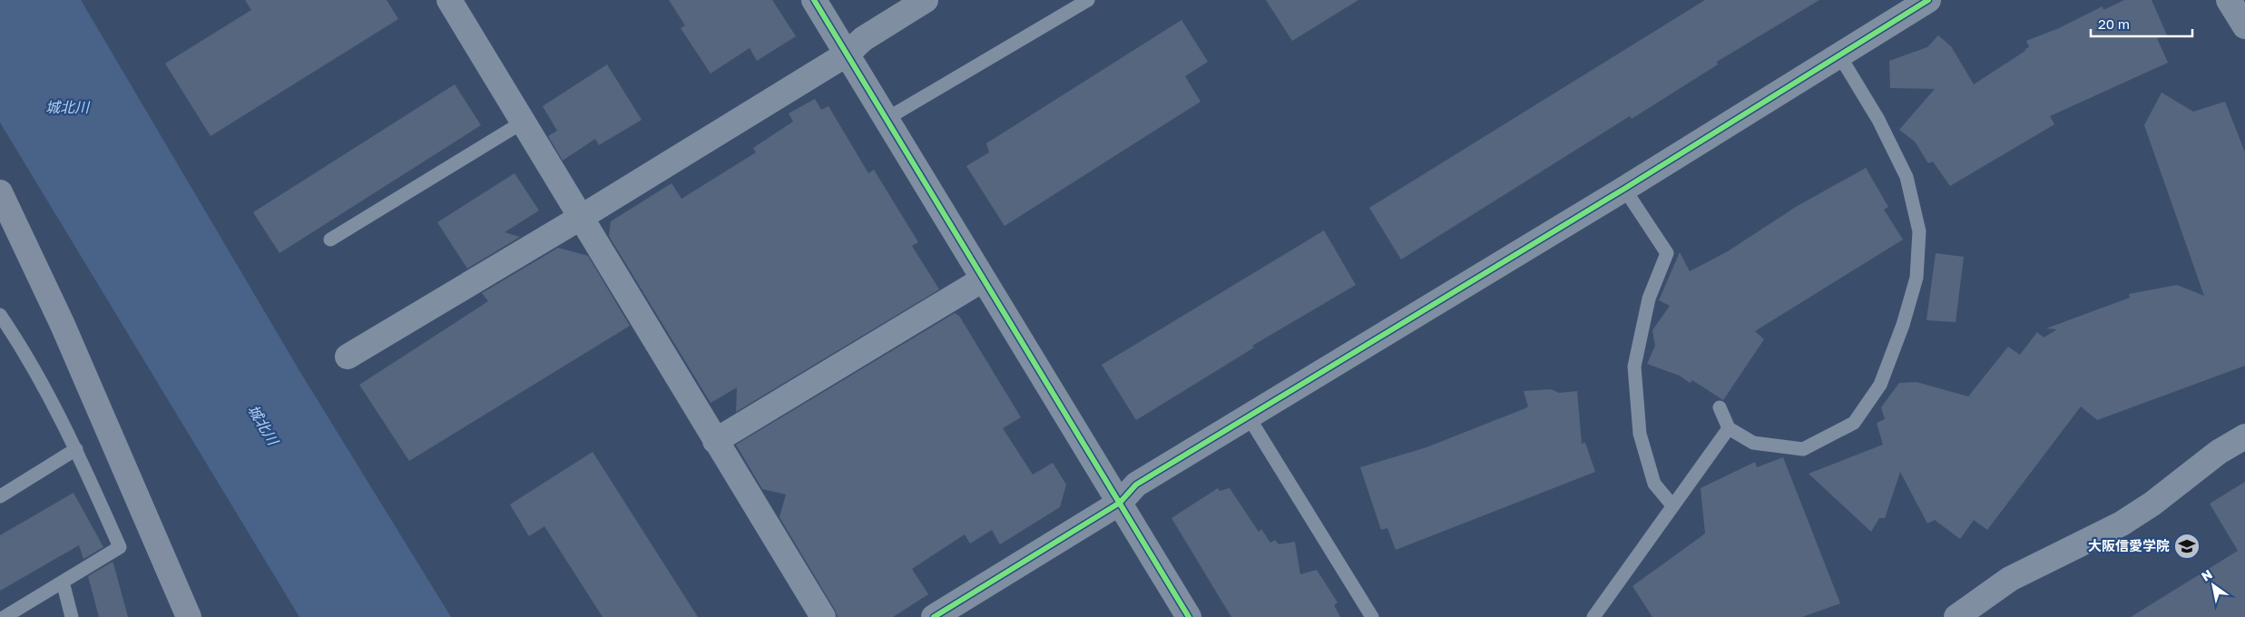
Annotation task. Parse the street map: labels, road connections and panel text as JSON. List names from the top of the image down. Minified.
{"water":["城北川"],"places":{"school or university":["大阪信愛学院"]},"scale_bar":"20 m","north":"top left"}
